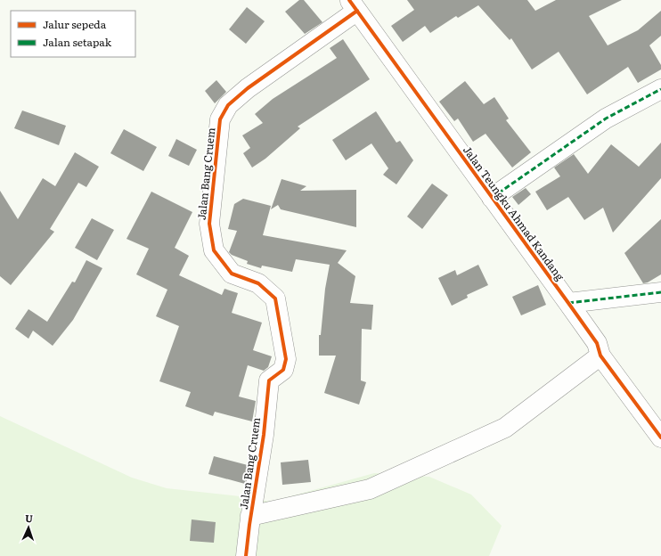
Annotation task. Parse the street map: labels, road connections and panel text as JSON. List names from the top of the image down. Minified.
{"streets":{"street":["Jalan Bang Cruem","Jalan Teungku Ahmad Kandang"]},"crossings":[["Jalan Bang Cruem","Jalan Teungku Ahmad Kandang"]],"legend":["Jalur sepeda","Jalan setapak"],"north":"top"}
